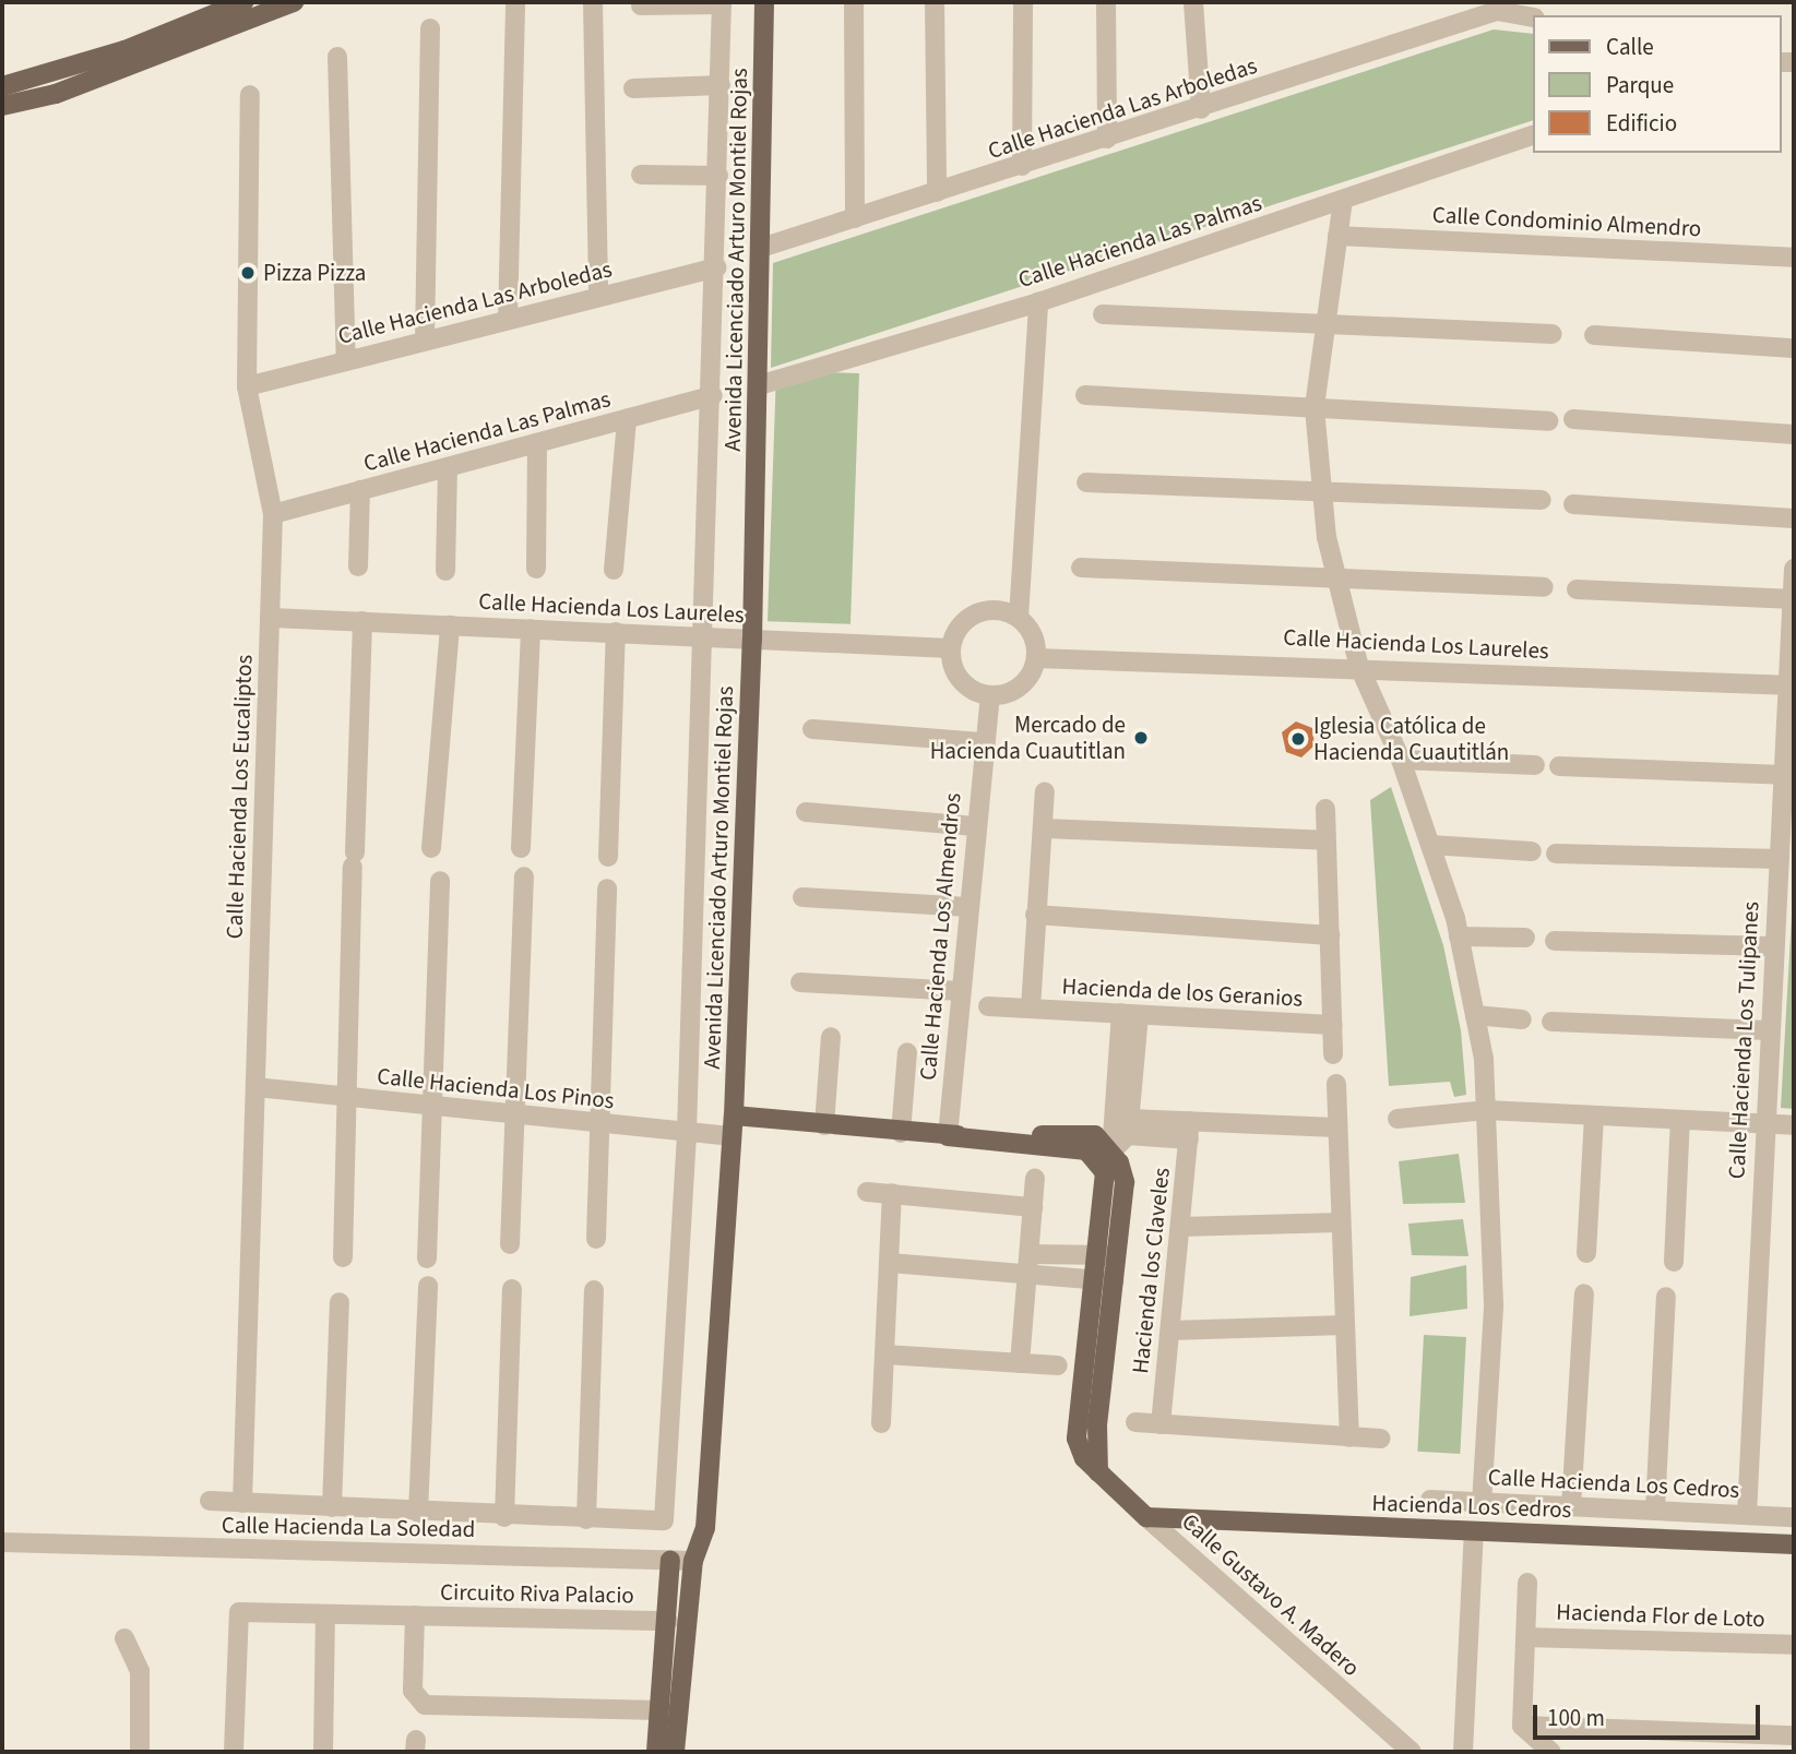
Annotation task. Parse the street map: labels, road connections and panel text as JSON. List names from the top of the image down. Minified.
{"streets":{"main road":["Avenida Licenciado Arturo Montiel Rojas","Hacienda Los Cedros","Calle Gustavo A. Madero"],"street":["Calle Hacienda Las Arboledas","Calle Condominio Almendro","Calle Hacienda Las Palmas","Calle Hacienda Los Laureles","Calle Hacienda Los Eucaliptos","Calle Hacienda Los Almendros","Hacienda de los Geranios","Calle Hacienda Los Tulipanes","Calle Hacienda Los Pinos","Hacienda los Claveles","Calle Hacienda Los Cedros","Calle Hacienda La Soledad","Circuito Riva Palacio","Hacienda Flor de Loto"]},"crossings":[["Calle Hacienda Las Arboledas","Avenida Licenciado Arturo Montiel Rojas"],["Calle Hacienda Las Arboledas","Calle Hacienda Los Eucaliptos"],["Calle Hacienda Las Palmas","Avenida Licenciado Arturo Montiel Rojas"],["Calle Hacienda Las Palmas","Calle Hacienda Los Eucaliptos"],["Avenida Licenciado Arturo Montiel Rojas","Calle Hacienda Los Laureles"],["Avenida Licenciado Arturo Montiel Rojas","Calle Hacienda Los Pinos"],["Avenida Licenciado Arturo Montiel Rojas","Calle Hacienda La Soledad"],["Calle Hacienda Los Laureles","Calle Hacienda Los Eucaliptos"],["Calle Hacienda Los Laureles","Calle Hacienda Los Almendros"],["Calle Hacienda Los Laureles","Calle Hacienda Los Tulipanes"],["Calle Hacienda Los Eucaliptos","Calle Hacienda Los Pinos"],["Calle Hacienda Los Tulipanes","Calle Hacienda Los Cedros"],["Hacienda Los Cedros","Calle Gustavo A. Madero"]],"places":["Pizza Pizza","Mercado de Hacienda Cuautitlan","Iglesia Católica de Hacienda Cuautitlán"],"legend":["Calle","Parque","Edificio"],"scale_bar":"100 m"}
